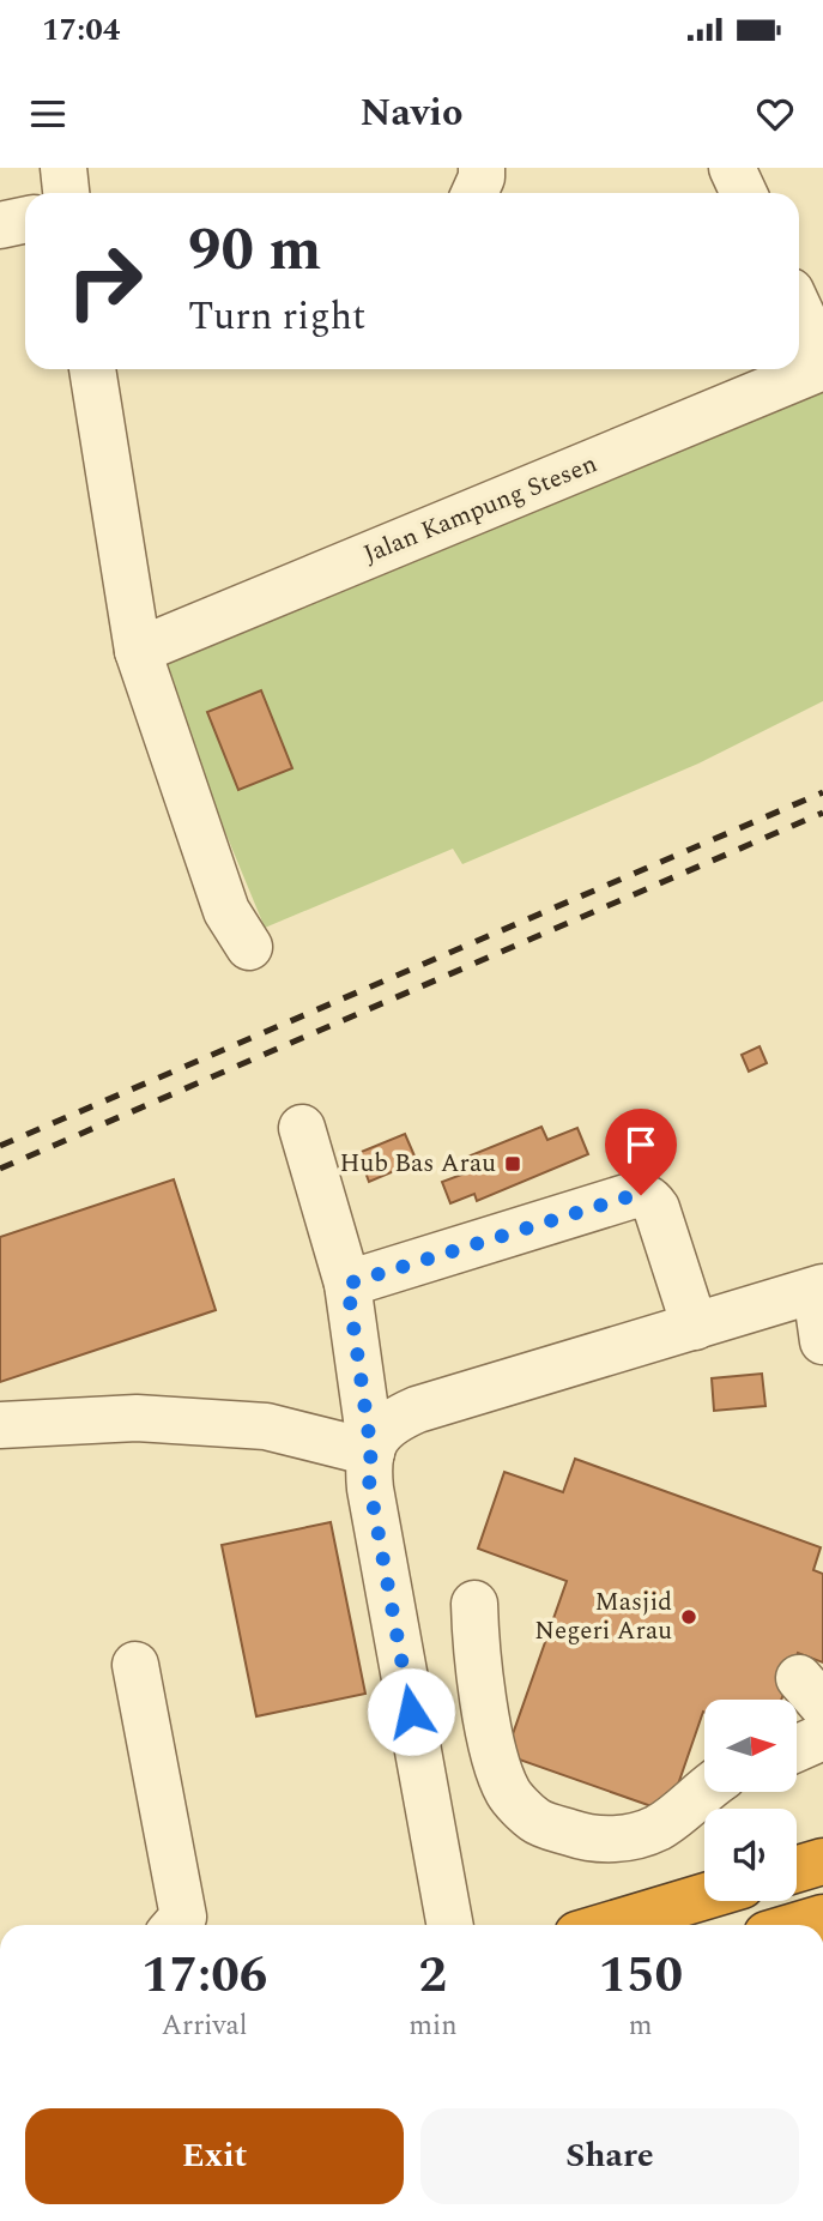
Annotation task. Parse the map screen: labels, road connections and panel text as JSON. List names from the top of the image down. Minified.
{"streets":{"street":["Jalan Kampung Stesen"]},"places":{"transit":["Hub Bas Arau"],"other":["Masjid Negeri Arau"]},"north":"right","page":{"status":"17:04","header":"Navio","turn":["90 m","Turn right"],"eta":["17:06","Arrival","2","min","150","m"],"buttons":["Exit","Share"]}}
